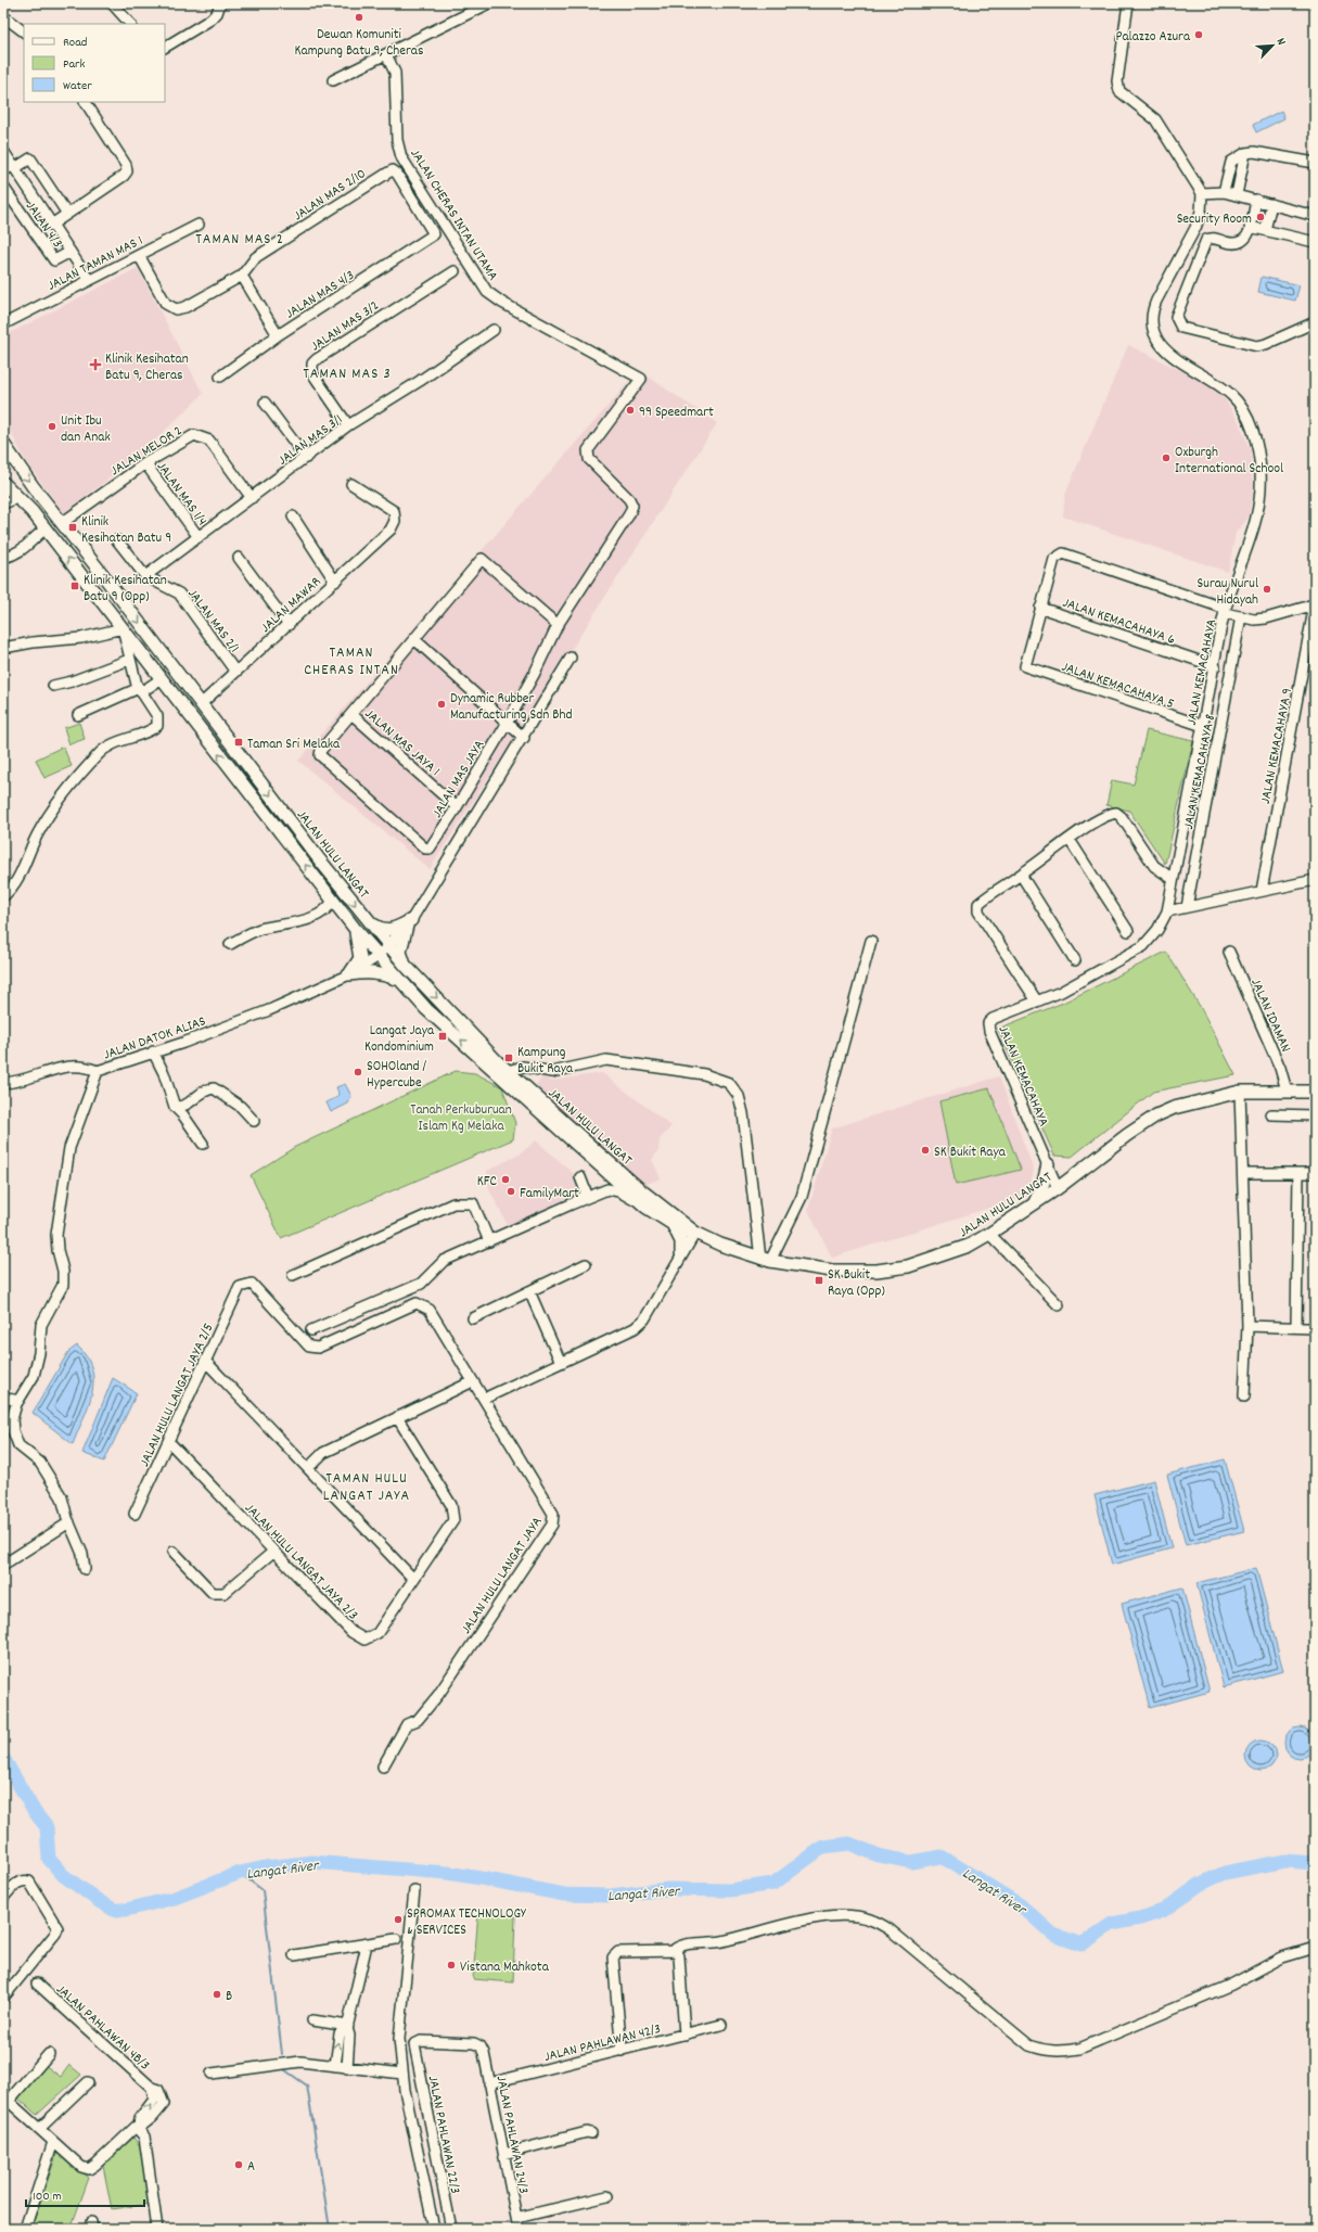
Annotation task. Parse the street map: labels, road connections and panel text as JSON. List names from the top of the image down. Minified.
{"streets":{"main road":["JALAN HULU LANGAT"],"street":["JALAN MAS 2/10","JALAN CHERAS INTAN UTAMA","JALAN 4/3","JALAN TAMAN MAS 1","JALAN MAS 4/3","JALAN MAS 3/2","JALAN MAS 3/1","JALAN MELOR 2","JALAN MAS 1/4","JALAN MAWAR","JALAN MAS 2/1","JALAN KEMACAHAYA 6","JALAN KEMACAHAYA","JALAN KEMACAHAYA 5","JALAN MAS JAYA 1","JALAN KEMACAHAYA 9","JALAN KEMACAHAYA 8","JALAN MAS JAYA","JALAN IDAMAN","JALAN DATOK ALIAS","JALAN HULU LANGAT JAYA 2/5","JALAN HULU LANGAT JAYA 2/3","JALAN HULU LANGAT JAYA","JALAN PAHLAWAN 4B/3","JALAN PAHLAWAN 42/3","JALAN PAHLAWAN 22/3","JALAN PAHLAWAN 24/3"]},"crossings":[["JALAN MAS 2/10","JALAN MAS 4/3"],["JALAN CHERAS INTAN UTAMA","JALAN MAS JAYA"],["JALAN 4/3","JALAN TAMAN MAS 1"],["JALAN MAS 3/2","JALAN MAS 3/1"],["JALAN MAS 3/1","JALAN MELOR 2"],["JALAN MAS 3/1","JALAN MAS 1/4"],["JALAN MAS 3/1","JALAN MAS 2/1"],["JALAN MELOR 2","JALAN MAS 1/4"],["JALAN MELOR 2","JALAN HULU LANGAT"],["JALAN MAWAR","JALAN MAS 2/1"],["JALAN MAWAR","JALAN HULU LANGAT"],["JALAN KEMACAHAYA 6","JALAN KEMACAHAYA"],["JALAN KEMACAHAYA 6","JALAN KEMACAHAYA 5"],["JALAN KEMACAHAYA","JALAN KEMACAHAYA 5"],["JALAN KEMACAHAYA","JALAN HULU LANGAT"],["JALAN MAS JAYA 1","JALAN MAS JAYA"],["JALAN HULU LANGAT","JALAN IDAMAN"],["JALAN HULU LANGAT","JALAN DATOK ALIAS"],["JALAN HULU LANGAT JAYA 2/5","JALAN HULU LANGAT JAYA 2/3"],["JALAN HULU LANGAT JAYA 2/5","JALAN HULU LANGAT JAYA"],["JALAN PAHLAWAN 42/3","JALAN PAHLAWAN 24/3"],["JALAN PAHLAWAN 22/3","JALAN PAHLAWAN 24/3"]],"districts":["TAMAN MAS 2","TAMAN MAS 3","TAMAN CHERAS INTAN","TAMAN HULU LANGAT JAYA"],"water":["Langat River"],"parks":["Tanah Perkuburuan Islam Kg Melaka"],"places":{"other":["Dewan Komuniti Kampung Batu 9, Cheras","Palazzo Azura","Security Room","99 Speedmart","Unit Ibu dan Anak","Oxburgh International School","Surau Nurul Hidayah","Dynamic Rubber Manufacturing Sdn Bhd","SOHOland / Hypercube","SK Bukit Raya","KFC","FamilyMart","SPROMAX TECHNOLOGY & SERVICES","Vistana Mahkota","B","A"],"health":["Klinik Kesihatan Batu 9, Cheras"],"transit":["Klinik Kesihatan Batu 9","Klinik Kesihatan Batu 9 (Opp)","Taman Sri Melaka","Langat Jaya Kondominium","Kampung Bukit Raya","SK Bukit Raya (Opp)"]},"legend":["Road","Park","Water"],"scale_bar":"100 m","north":"top right"}
